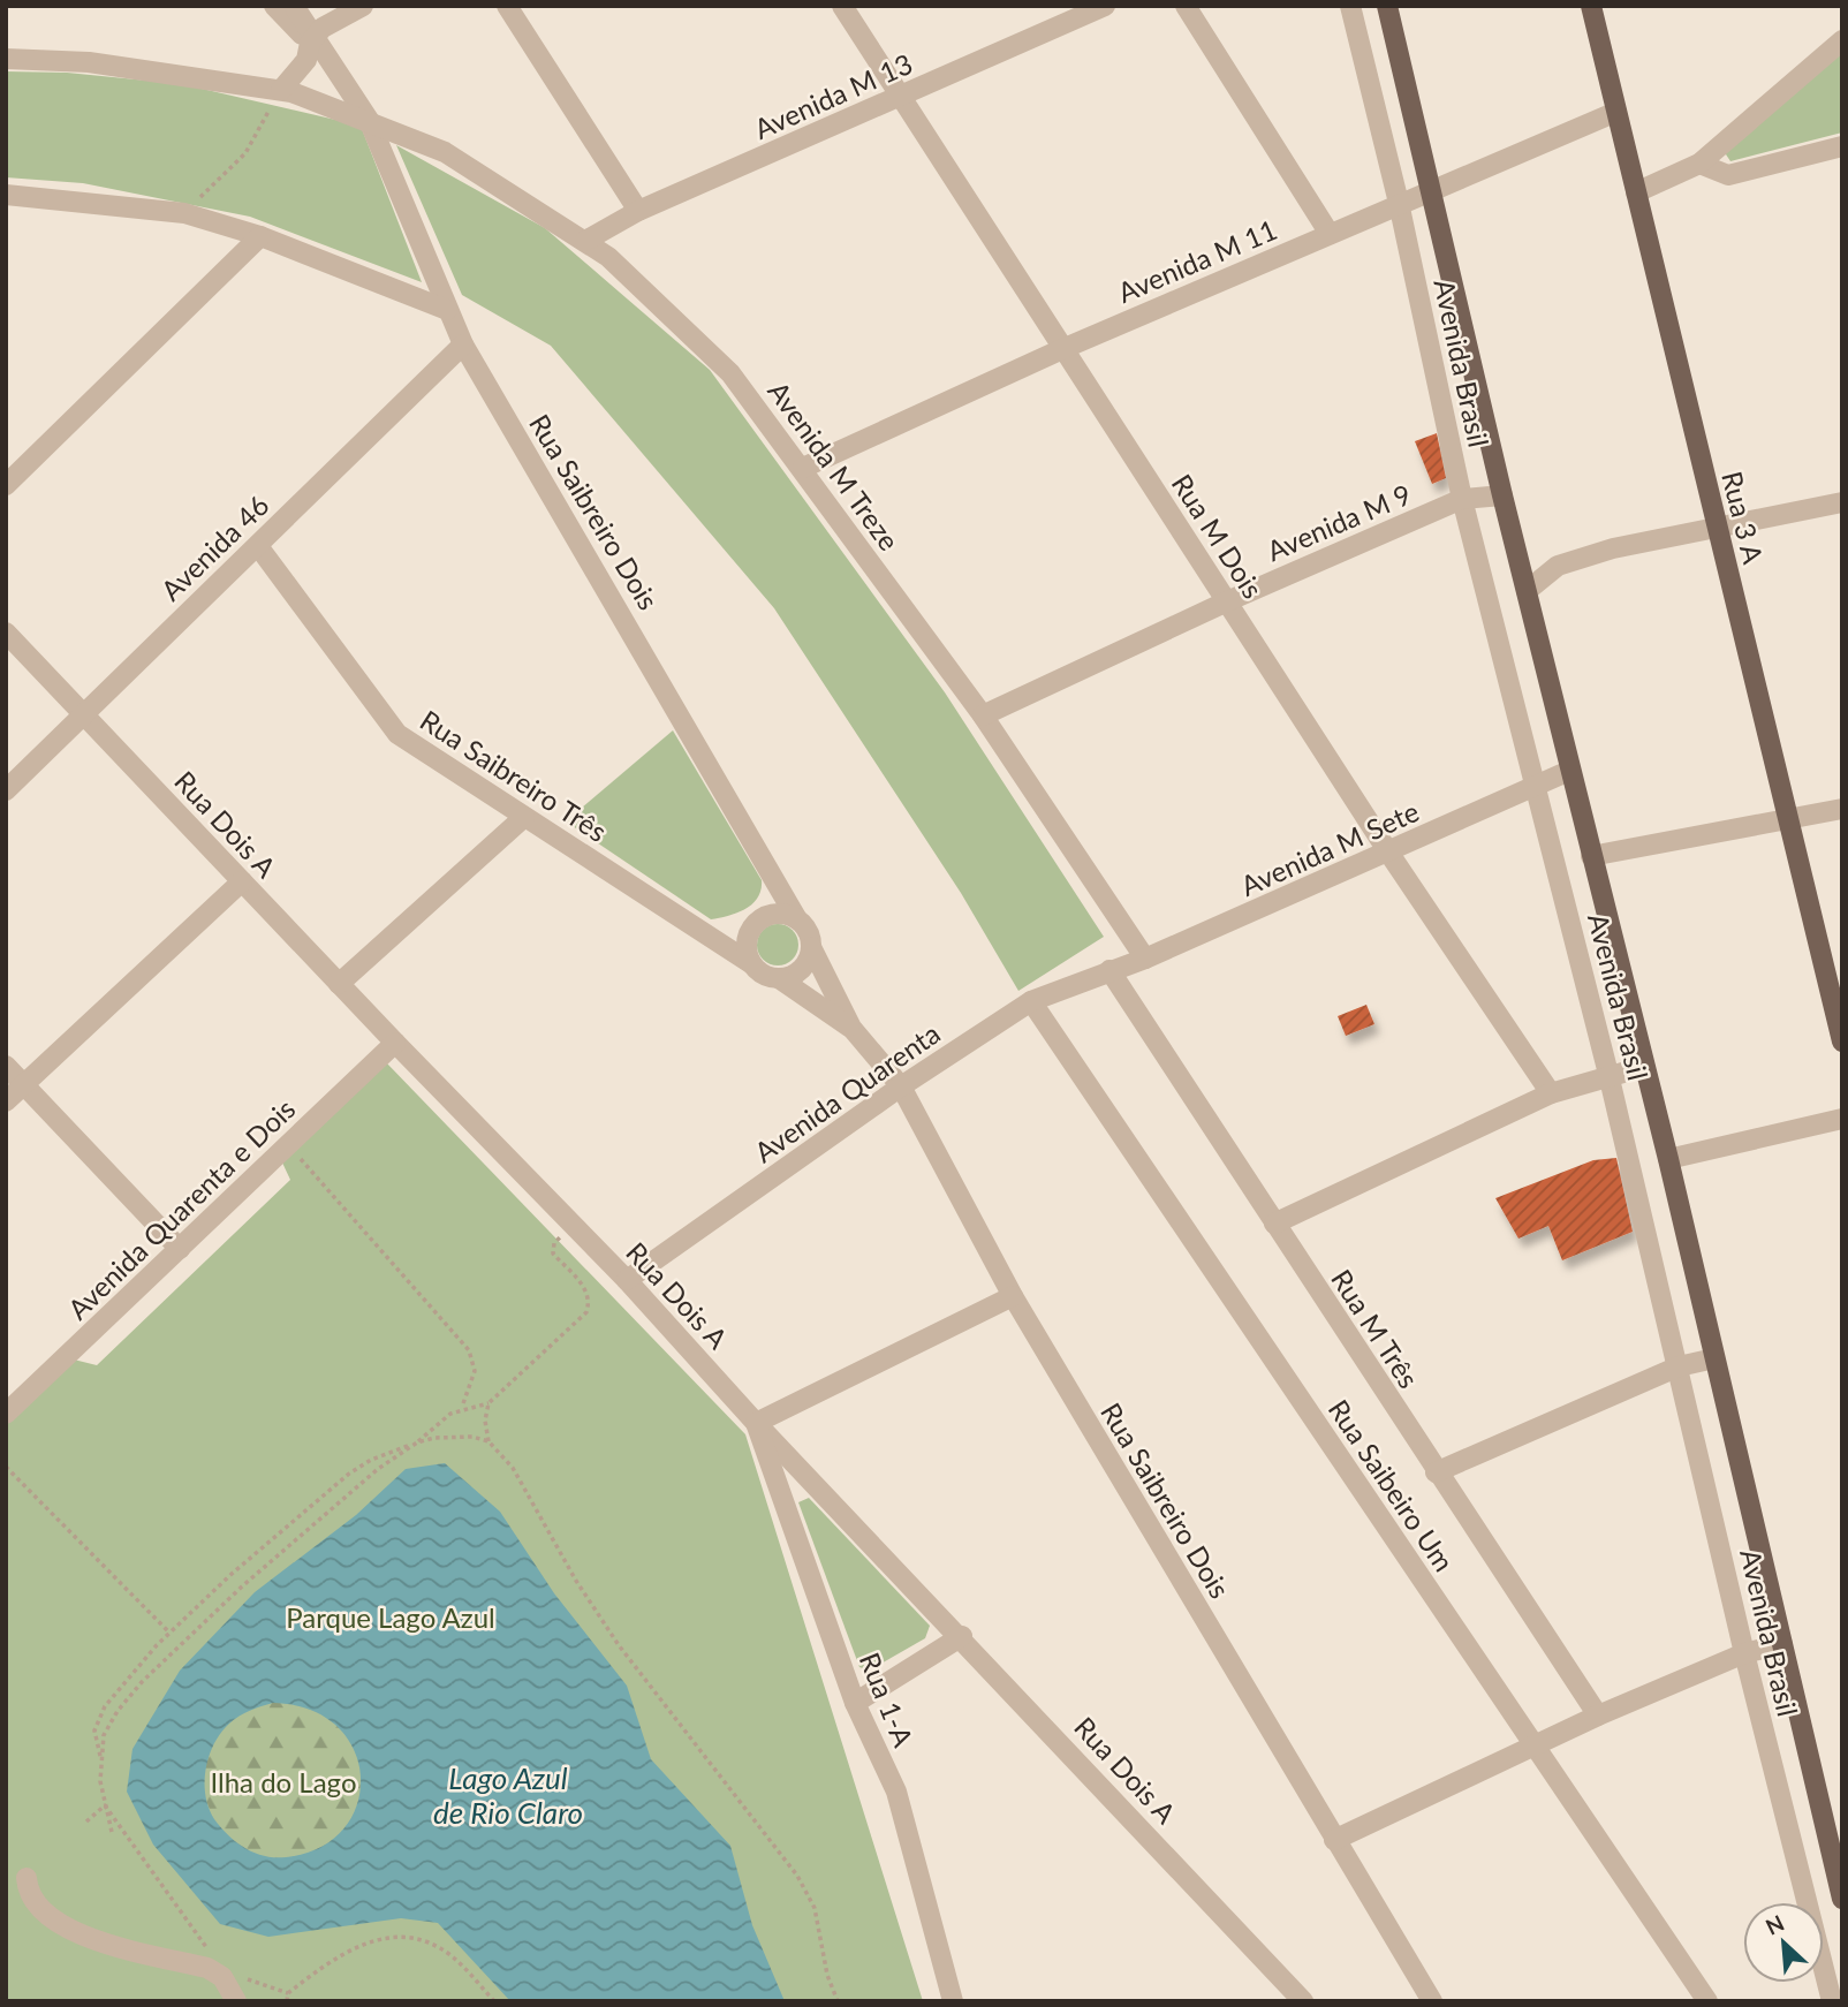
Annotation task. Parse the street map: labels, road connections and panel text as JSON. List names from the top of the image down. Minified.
{"streets":{"main road":["Avenida Brasil","Rua 3 A"],"street":["Avenida M 13","Avenida M 11","Avenida M Treze","Rua Saibreiro Dois","Avenida M 9","Rua M Dois","Avenida 46","Rua Saibreiro Três","Rua Dois A","Avenida M Sete","Avenida Quarenta","Avenida Quarenta e Dois","Rua M Três","Rua Saibeiro Um","Rua 1-A"]},"crossings":[["Avenida M 13","Avenida M Treze"],["Avenida M 13","Rua M Dois"],["Avenida M 11","Avenida Brasil"],["Avenida M 11","Avenida M Treze"],["Avenida M 11","Rua 3 A"],["Avenida M 11","Rua M Dois"],["Avenida Brasil","Avenida M 9"],["Avenida Brasil","Avenida M Sete"],["Avenida M Treze","Rua Saibreiro Dois"],["Avenida M Treze","Avenida M 9"],["Avenida M Treze","Avenida M Sete"],["Rua Saibreiro Dois","Avenida 46"],["Rua Saibreiro Dois","Rua Saibreiro Três"],["Rua Saibreiro Dois","Avenida Quarenta"],["Avenida M 9","Rua M Dois"],["Rua M Dois","Avenida M Sete"],["Avenida 46","Rua Saibreiro Três"],["Avenida 46","Rua Dois A"],["Rua Dois A","Avenida Quarenta"],["Rua Dois A","Avenida Quarenta e Dois"],["Rua Dois A","Rua 1-A"],["Avenida M Sete","Avenida Quarenta"],["Avenida M Sete","Rua M Três"],["Avenida Quarenta","Rua M Três"],["Avenida Quarenta","Rua Saibeiro Um"]],"water":["Lago Azul de Rio Claro"],"parks":["Parque Lago Azul","Ilha do Lago"],"north":"top left"}
